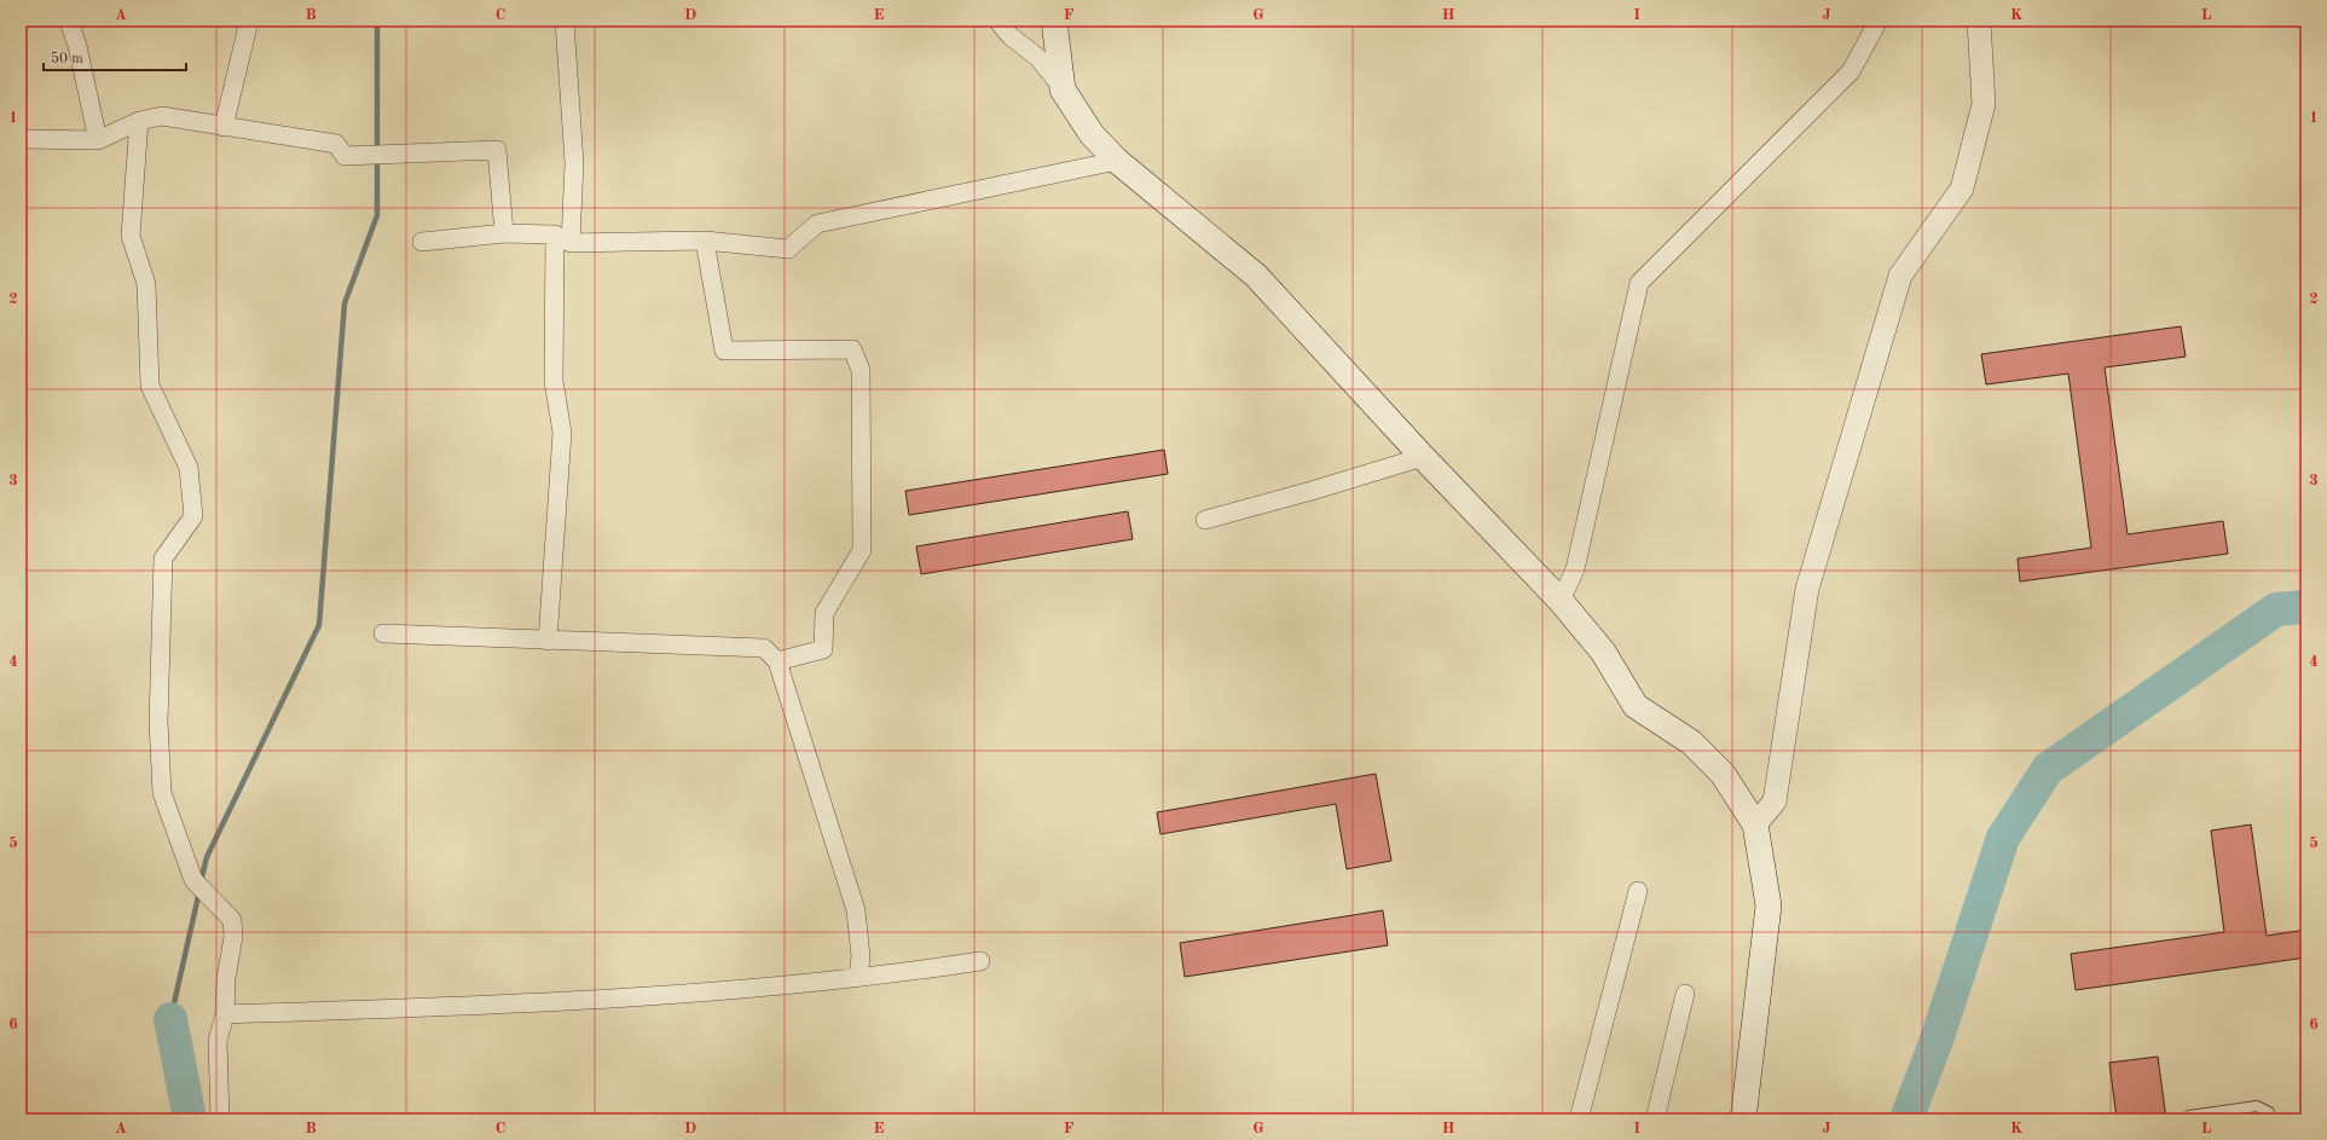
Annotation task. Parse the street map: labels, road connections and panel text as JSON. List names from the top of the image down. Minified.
{"scale_bar":"50 m","grid":{"columns":["A","B","C","D","E","F","G","H","I","J","K","L"],"rows":["1","2","3","4","5","6"]}}
